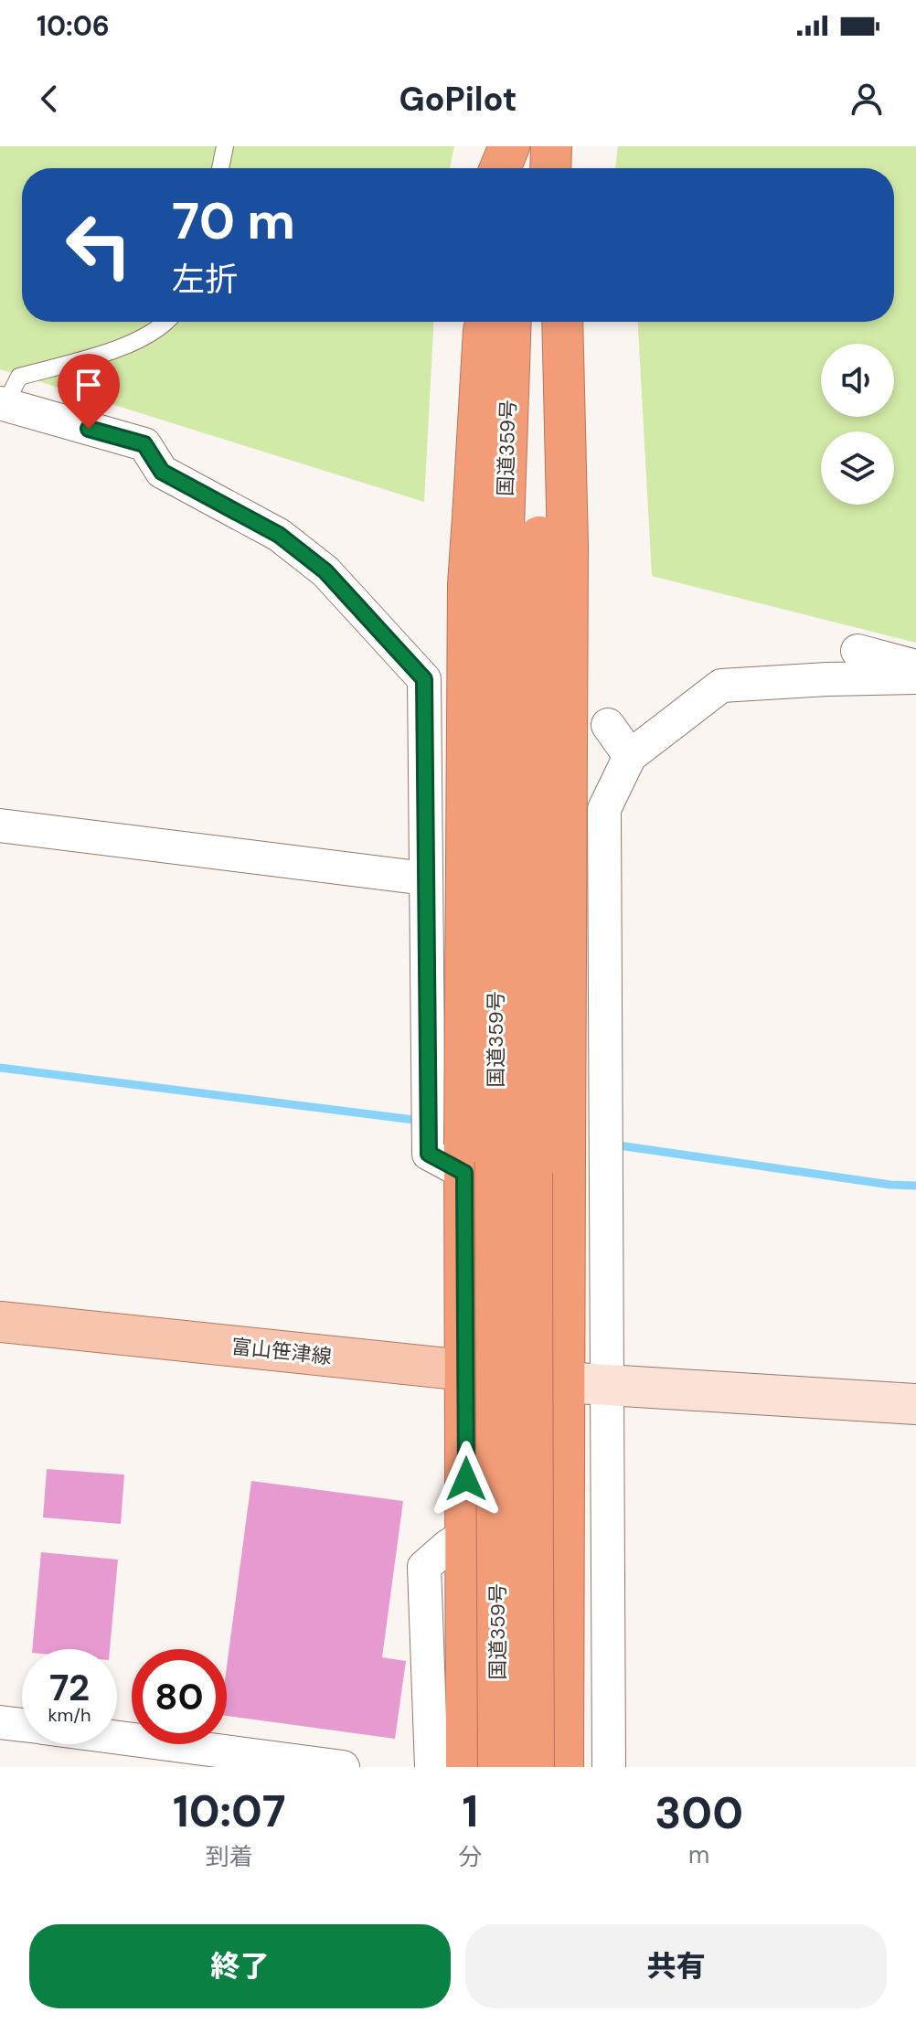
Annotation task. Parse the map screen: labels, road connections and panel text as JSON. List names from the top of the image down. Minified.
{"streets":{"highway":["国道359号"],"main road":["富山笹津線"]},"page":{"status":"10:06","header":"GoPilot","turn":["70 m","左折"],"speed":"72 km/h","limit":"80","eta":["10:07","到着","1","分","300","m"],"buttons":["終了","共有"]}}
